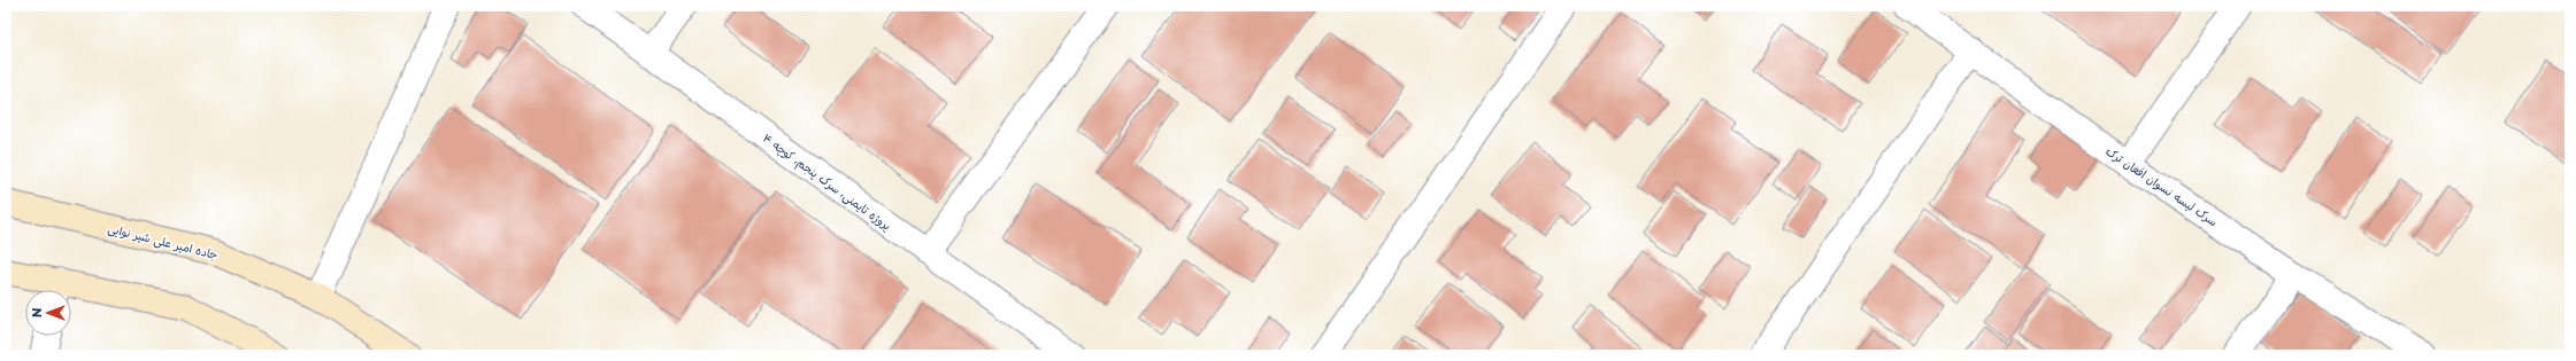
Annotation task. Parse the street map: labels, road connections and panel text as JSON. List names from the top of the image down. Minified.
{"streets":{"main road":["جاده امیر علی شیر نوایی"],"street":["پروژه تایمنی، سرک پنجم، کوچه ۴","سرک لیسه نسوان افغان‌ ترک"]},"north":"left"}
